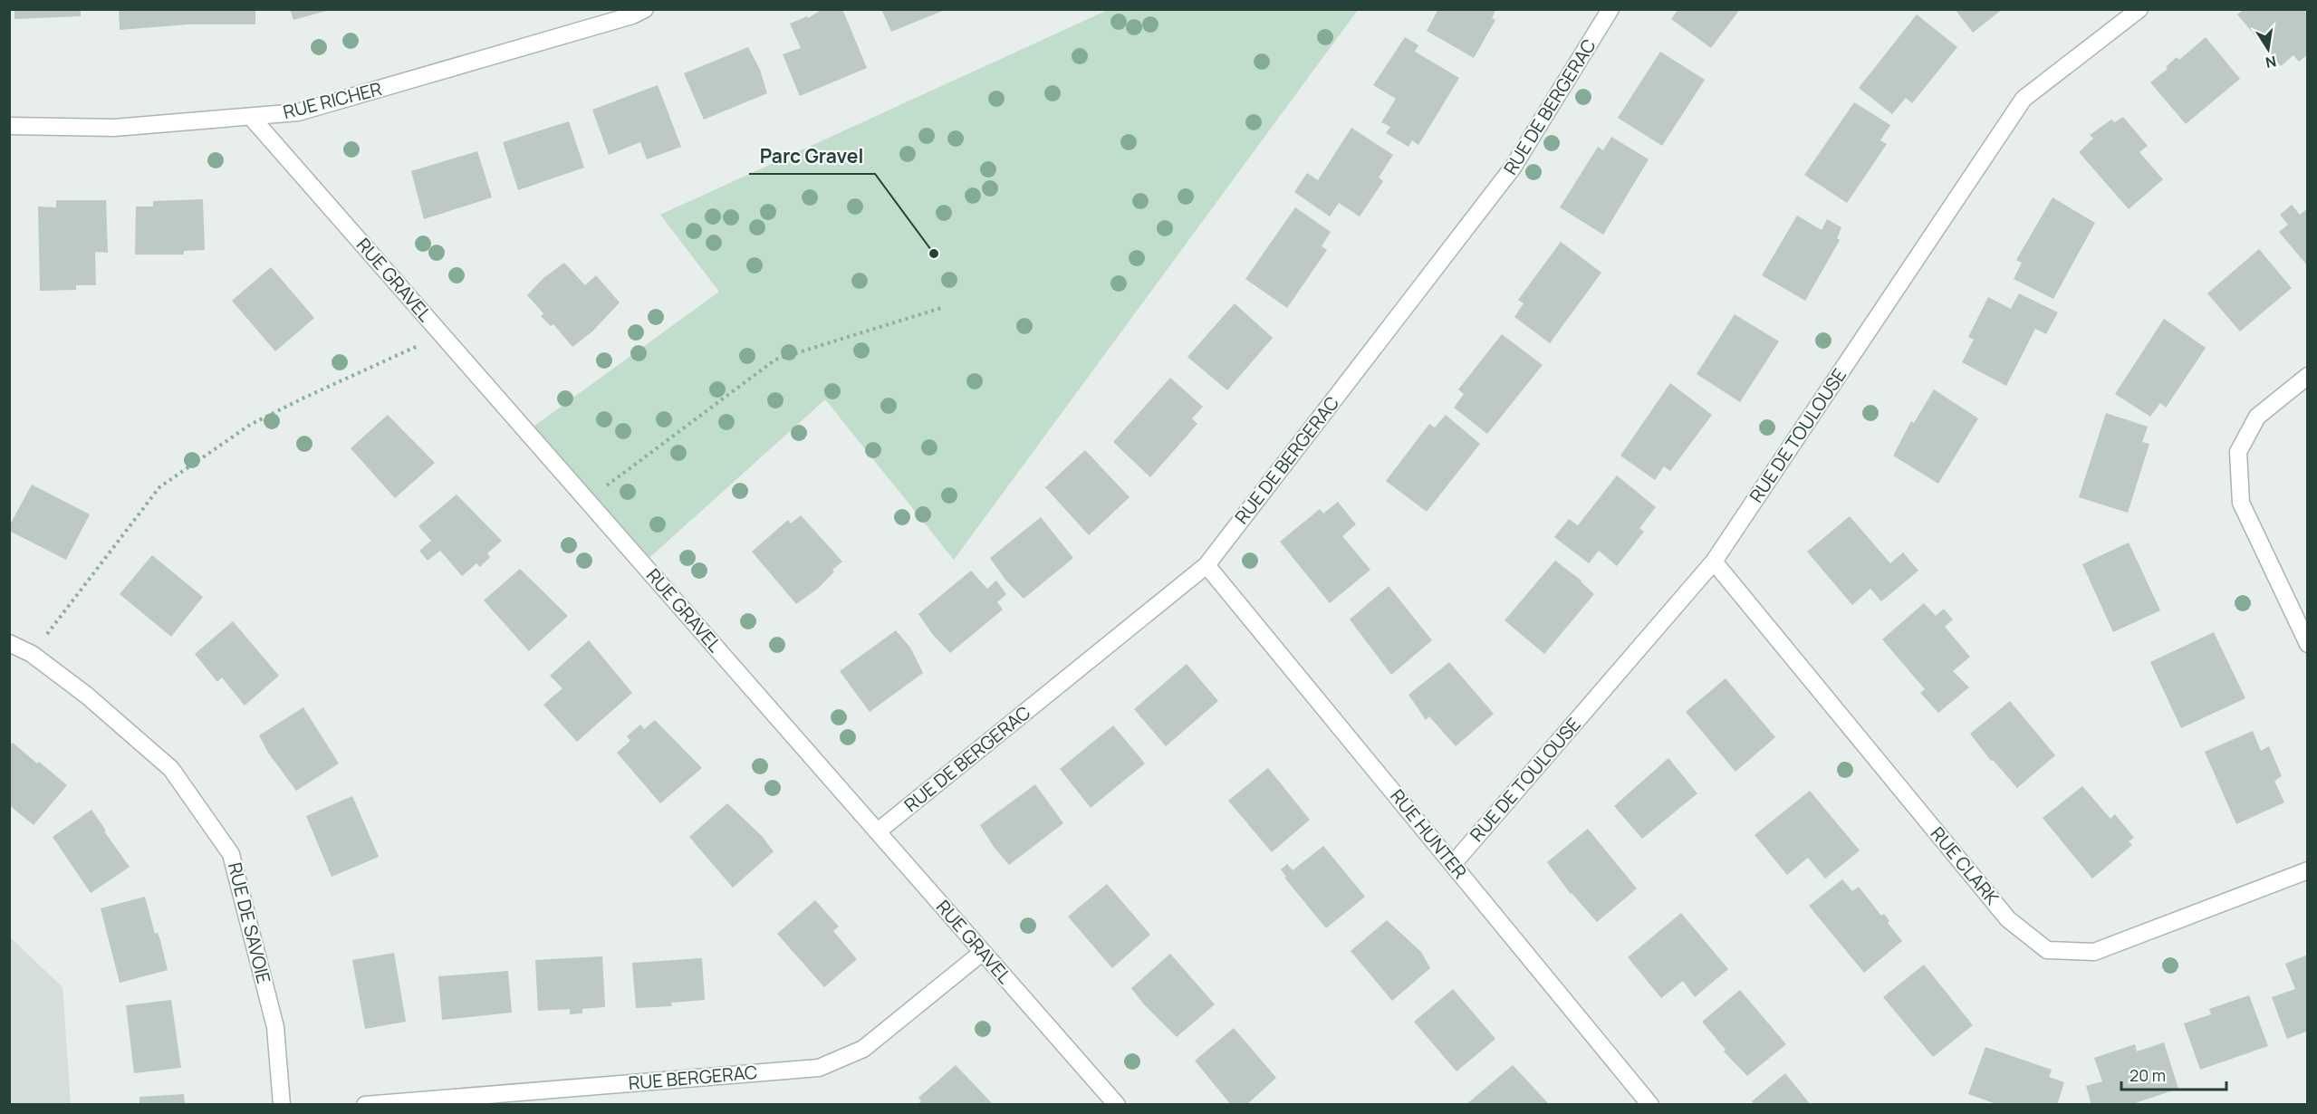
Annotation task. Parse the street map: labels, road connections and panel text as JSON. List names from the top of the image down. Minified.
{"streets":{"street":["RUE RICHER","RUE DE BERGERAC","RUE GRAVEL","RUE DE TOULOUSE","RUE HUNTER","RUE CLARK","RUE DE SAVOIE","RUE BERGERAC"]},"crossings":[["RUE RICHER","RUE GRAVEL"],["RUE DE BERGERAC","RUE GRAVEL"],["RUE DE BERGERAC","RUE HUNTER"],["RUE GRAVEL","RUE BERGERAC"],["RUE DE TOULOUSE","RUE HUNTER"],["RUE DE TOULOUSE","RUE CLARK"]],"places":["Parc Gravel"],"scale_bar":"20 m","north":"bottom"}
